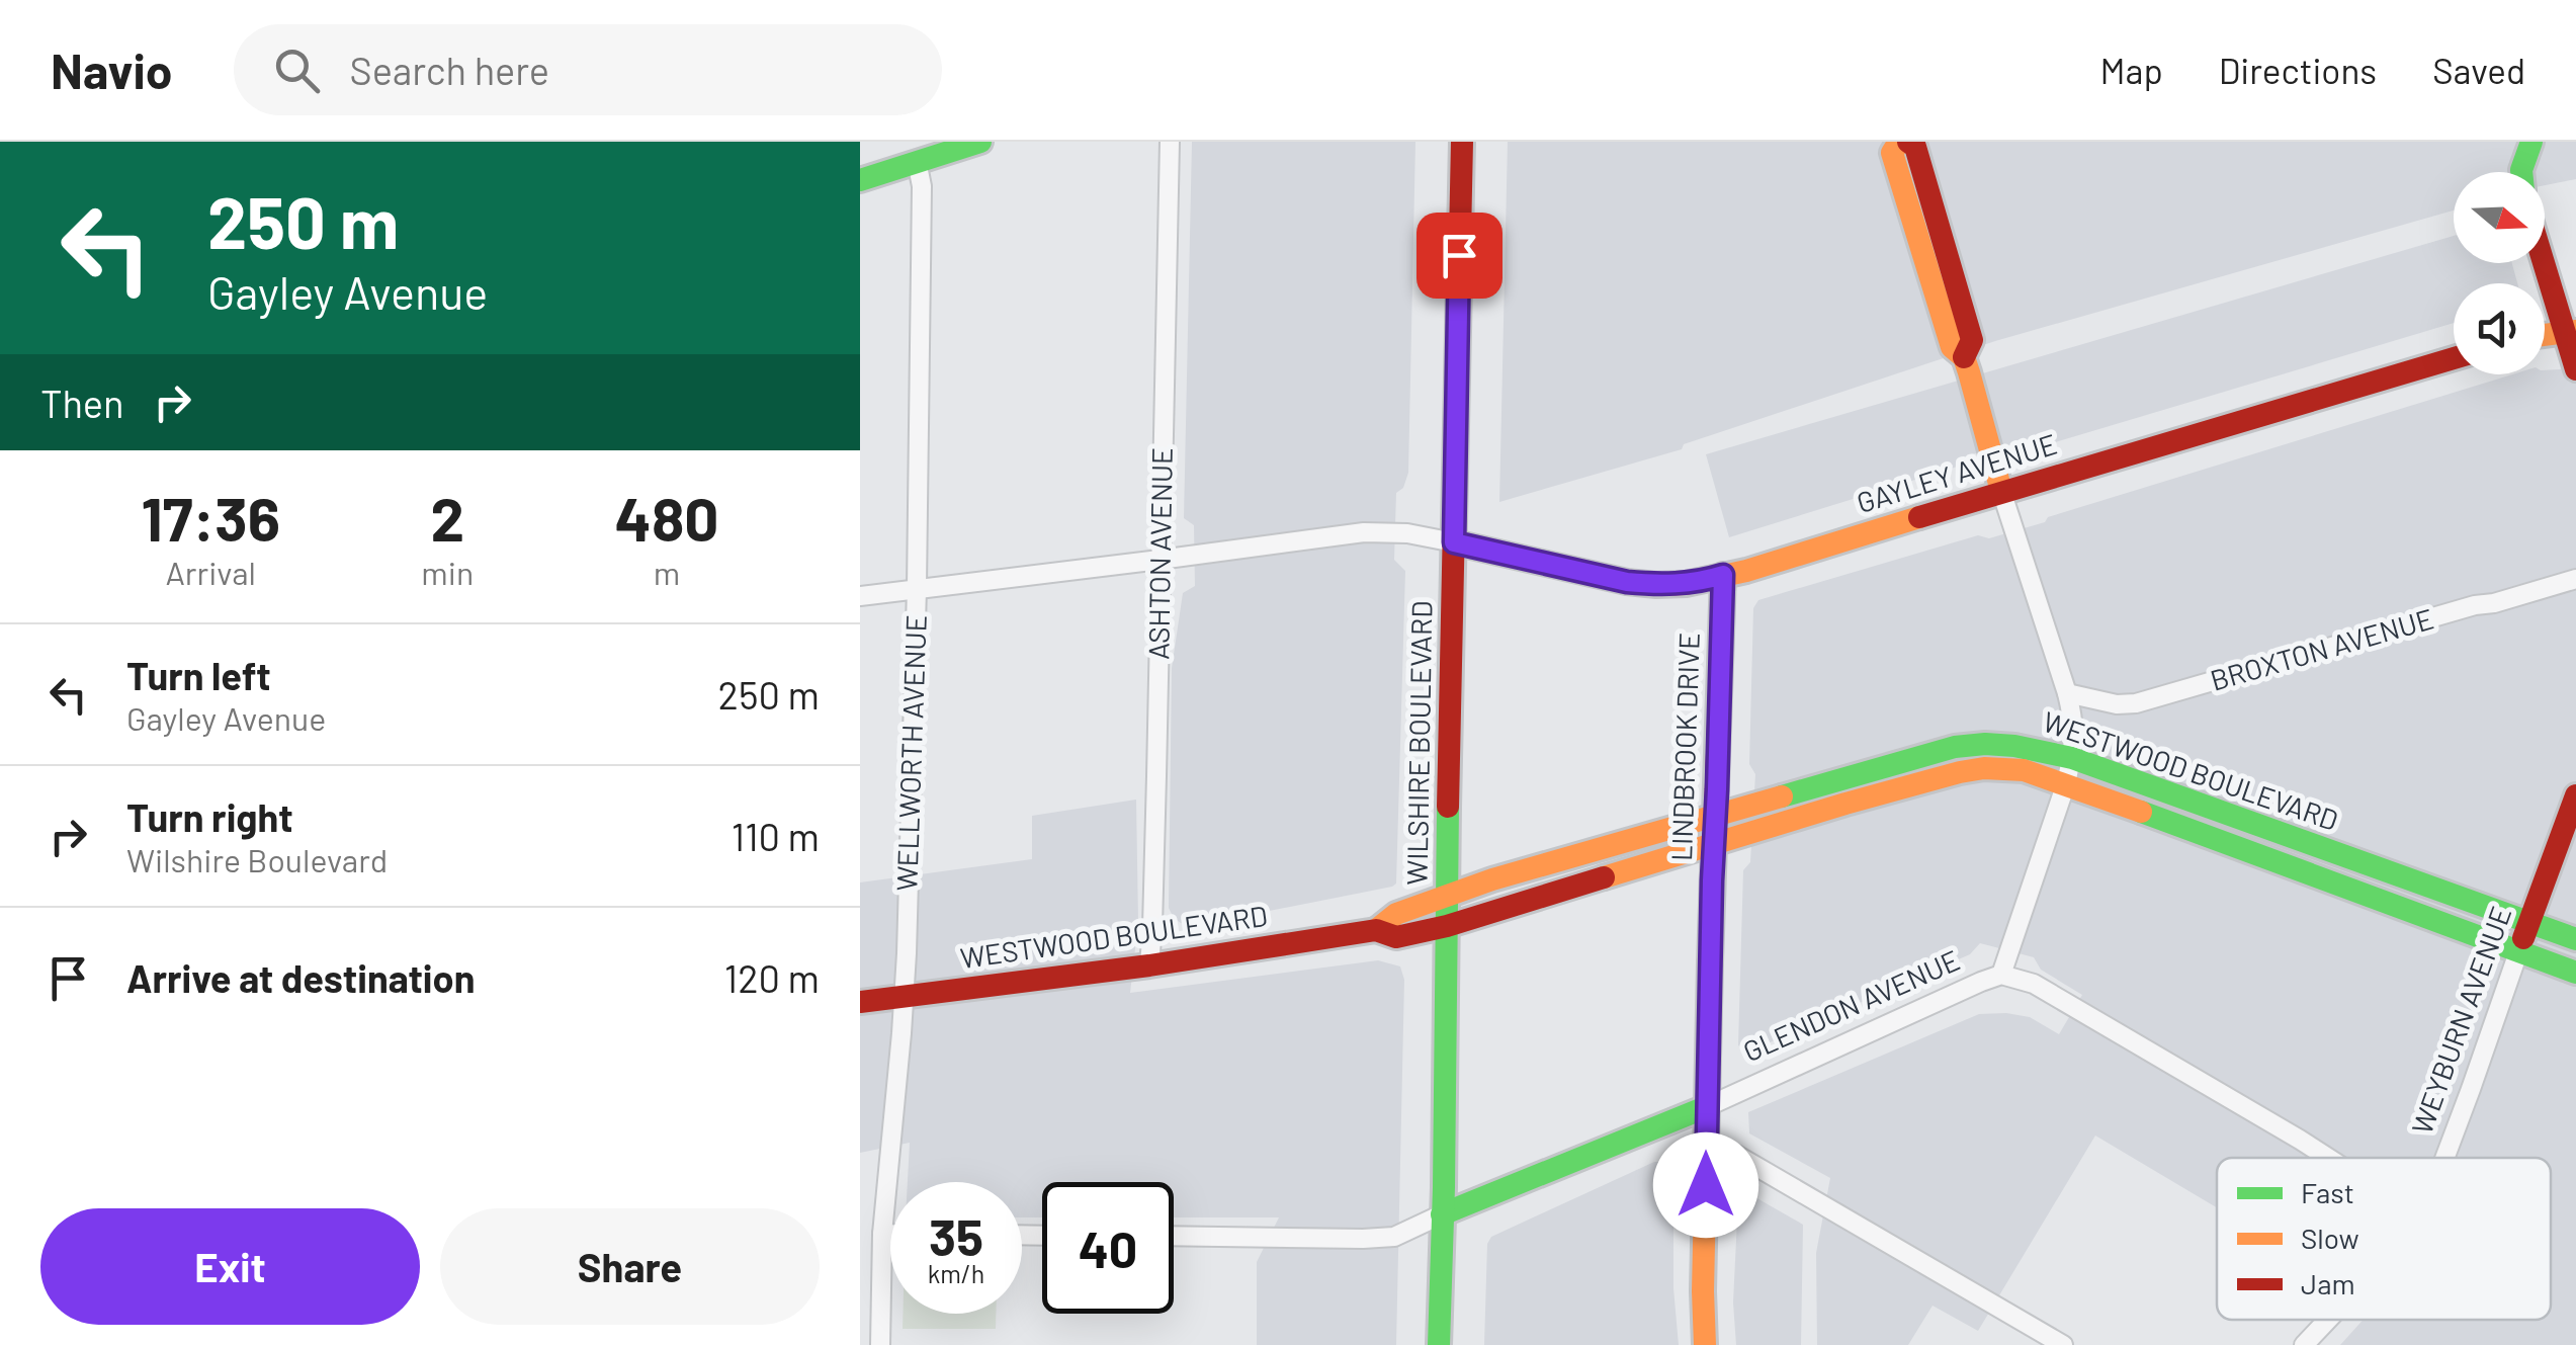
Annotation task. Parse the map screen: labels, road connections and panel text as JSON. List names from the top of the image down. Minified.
{"streets":{"main road":["GAYLEY AVENUE","WILSHIRE BOULEVARD","LINDBROOK DRIVE","WESTWOOD BOULEVARD","GLENDON AVENUE","WEYBURN AVENUE"],"street":["ASHTON AVENUE","BROXTON AVENUE","WELLWORTH AVENUE"]},"crossings":[["GAYLEY AVENUE","WILSHIRE BOULEVARD"],["GAYLEY AVENUE","LINDBROOK DRIVE"],["ASHTON AVENUE","WESTWOOD BOULEVARD"],["WILSHIRE BOULEVARD","WESTWOOD BOULEVARD"],["WILSHIRE BOULEVARD","GLENDON AVENUE"],["LINDBROOK DRIVE","WESTWOOD BOULEVARD"],["LINDBROOK DRIVE","GLENDON AVENUE"],["WELLWORTH AVENUE","WESTWOOD BOULEVARD"],["WESTWOOD BOULEVARD","WEYBURN AVENUE"]],"legend":["Fast","Slow","Jam"],"north":"right","page":{"header":"Navio","search":"Search here","nav":["Map","Directions","Saved"],"turn":["250 m","Gayley Avenue"],"then":"Then","eta":["17:36","Arrival","2","min","480","m"],"list":[{"name":"Turn left","note":"Gayley Avenue","value":"250 m"},{"name":"Turn right","note":"Wilshire Boulevard","value":"110 m"},{"name":"Arrive at destination","value":"120 m"}],"speed":"35 km/h","limit":"40","buttons":["Exit","Share"]}}
